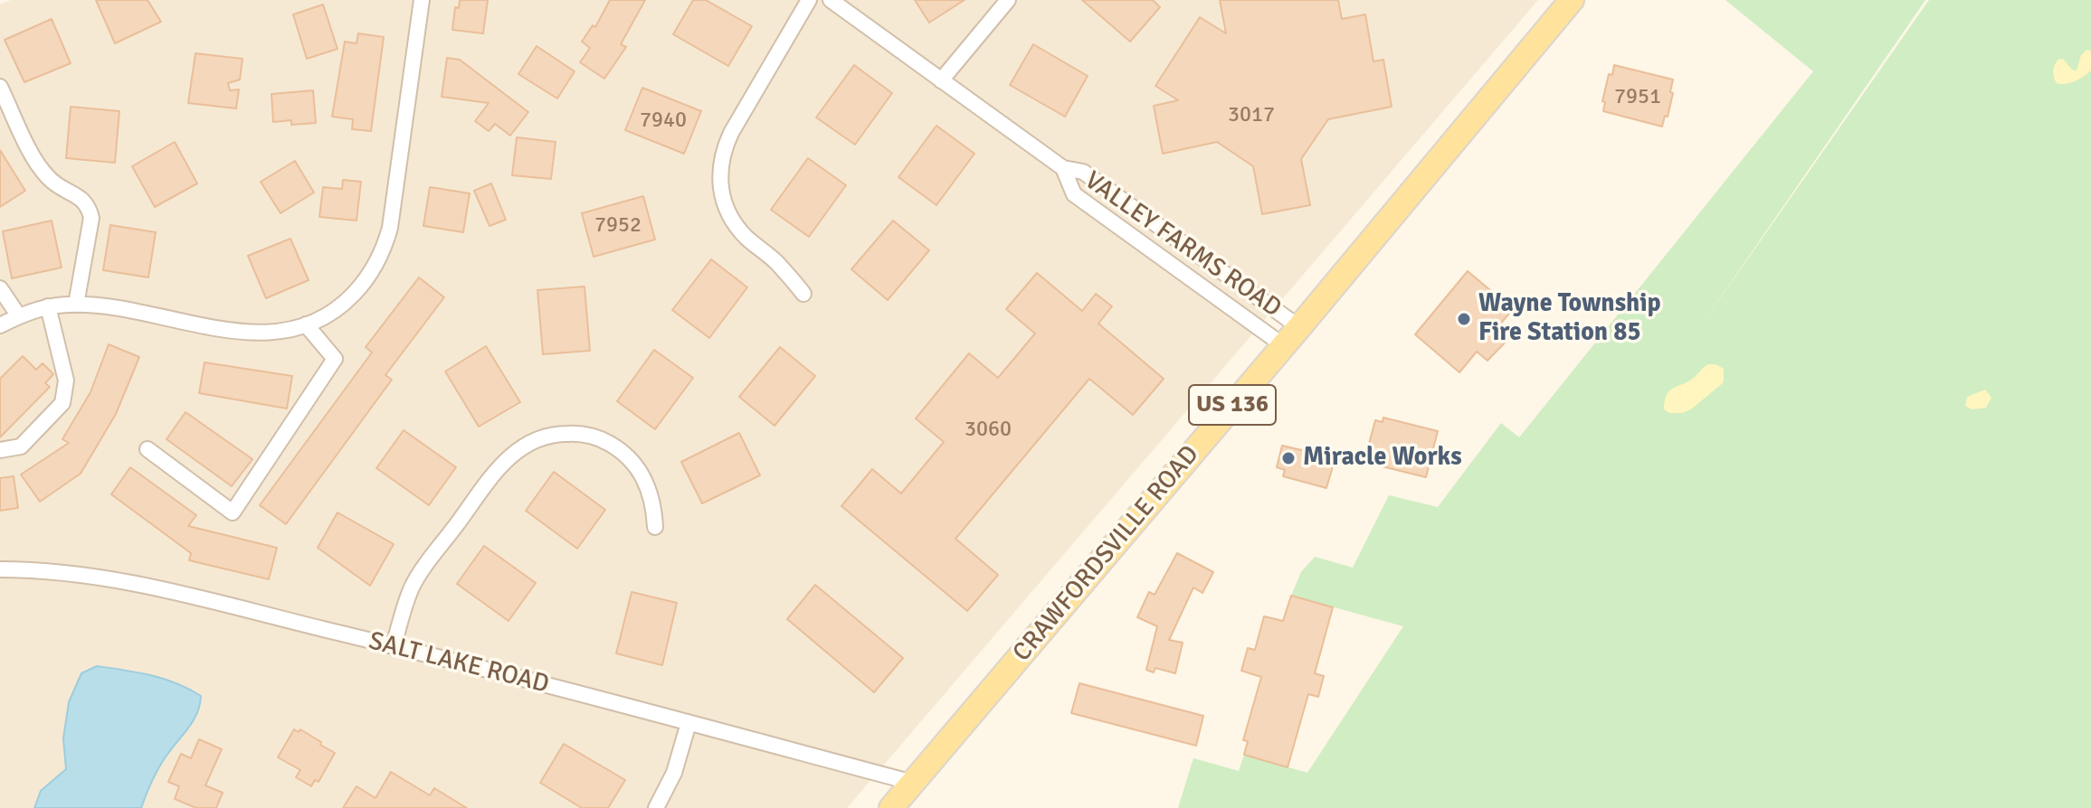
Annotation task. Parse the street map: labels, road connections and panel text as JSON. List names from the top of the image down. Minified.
{"streets":{"main road":["US 136","CRAWFORDSVILLE ROAD"],"street":["VALLEY FARMS ROAD","SALT LAKE ROAD"]},"crossings":[["VALLEY FARMS ROAD","CRAWFORDSVILLE ROAD"],["CRAWFORDSVILLE ROAD","SALT LAKE ROAD"]],"places":["Wayne Township Fire Station 85","Miracle Works"],"house_numbers":["7951","3017","7940","7952","3060"]}
